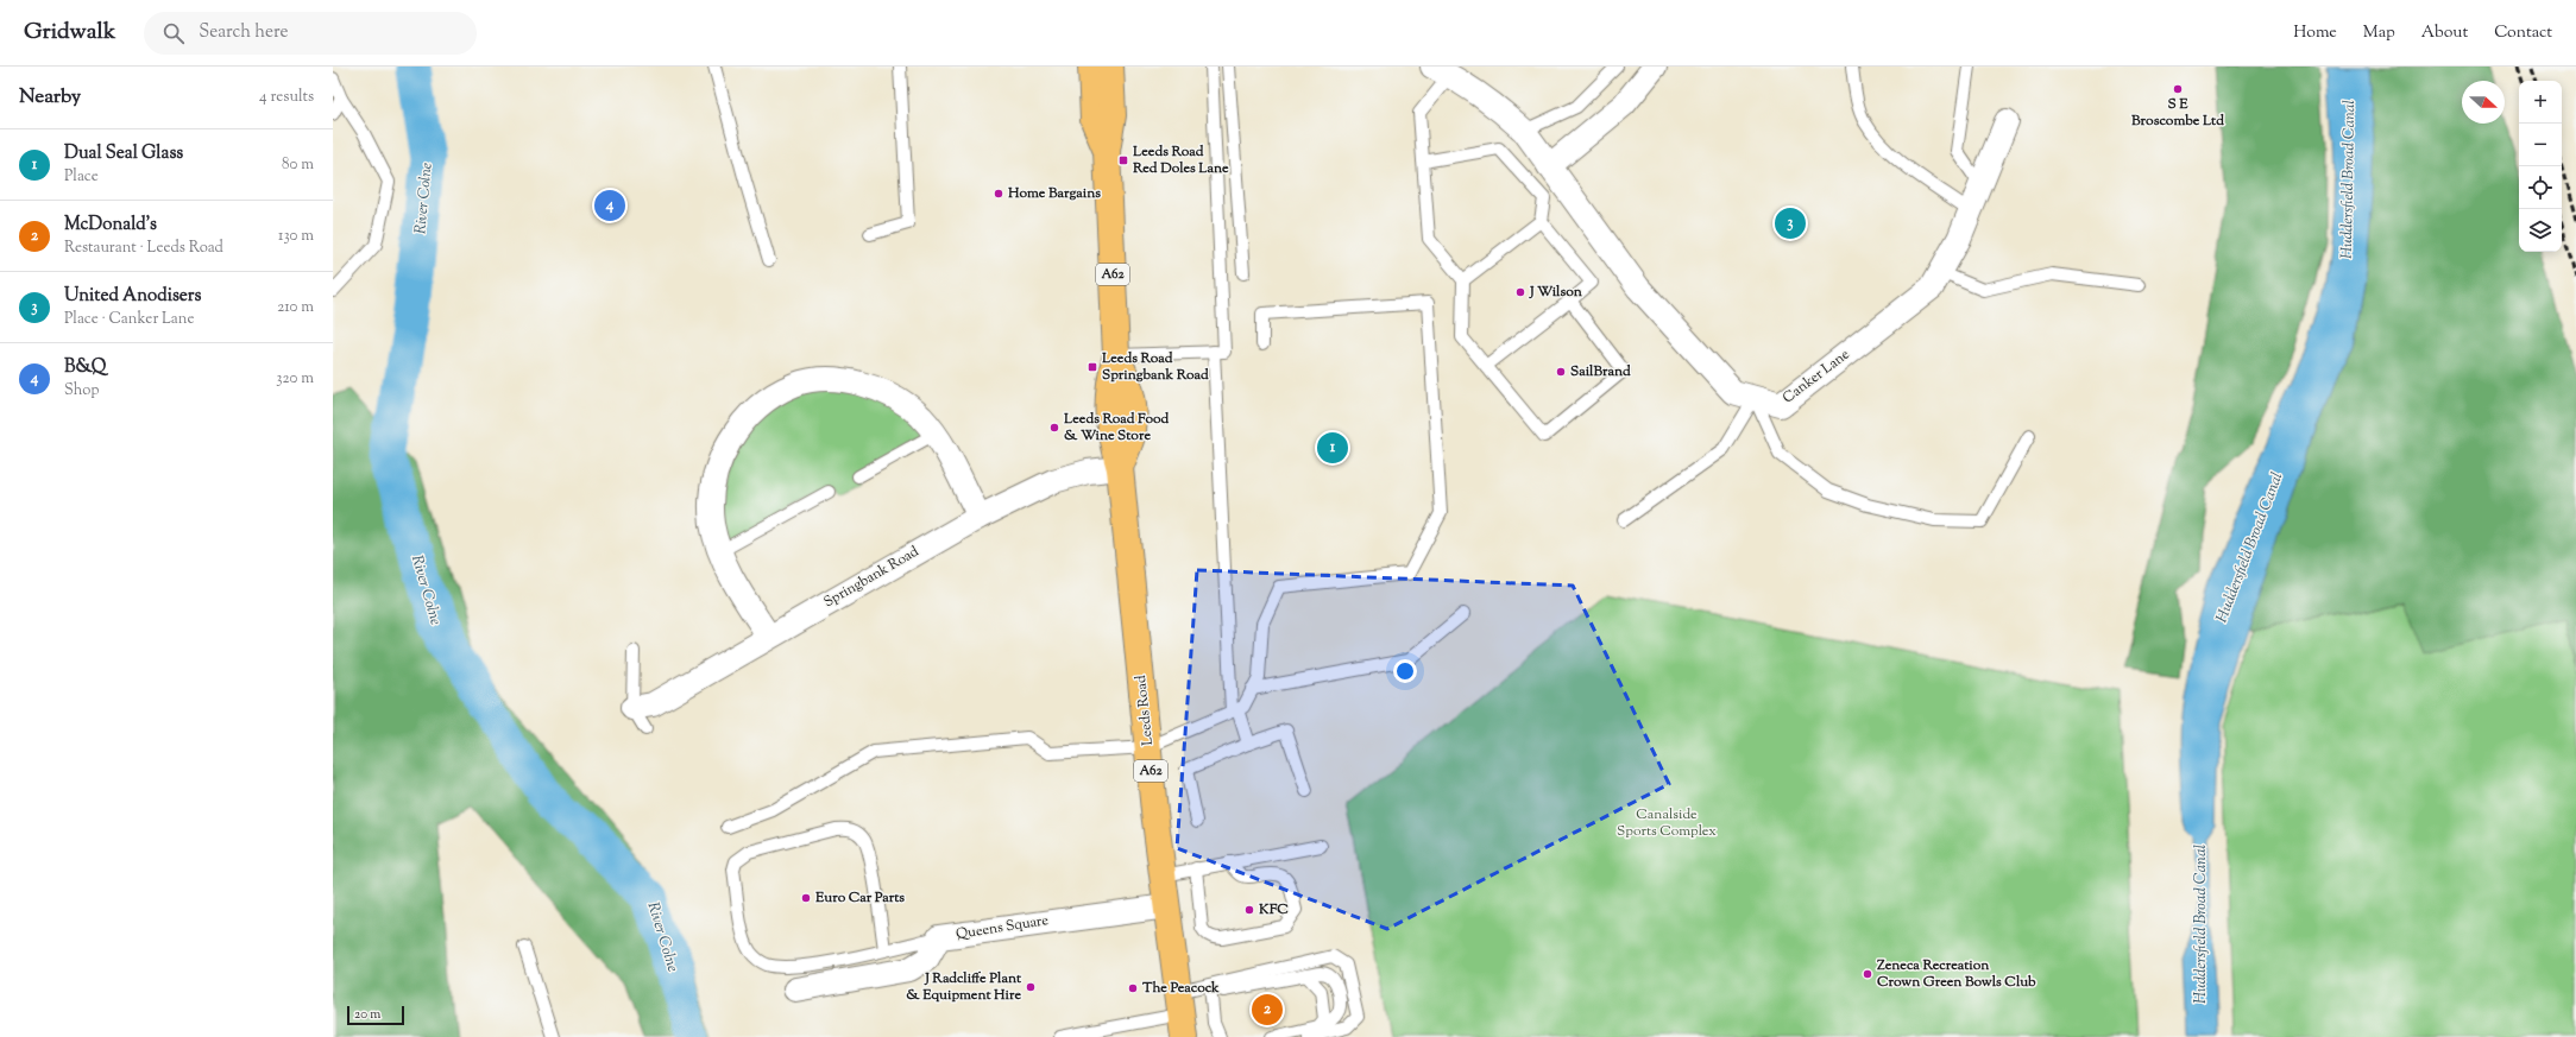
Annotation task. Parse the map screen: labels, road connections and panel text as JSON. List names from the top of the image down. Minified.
{"streets":{"main road":["A62","Leeds Road"],"street":["Canker Lane","Springbank Road","Queens Square"]},"crossings":[["Springbank Road","Leeds Road"],["Leeds Road","Queens Square"]],"water":["Huddersfield Broad Canal","River Colne"],"parks":["Canalside Sports Complex"],"places":{"other":["S E Broscombe Ltd","Home Bargains","J Wilson","SailBrand","Leeds Road Food & Wine Store","Euro Car Parts","KFC","Zeneca Recreation Crown Green Bowls Club","J Radcliffe Plant & Equipment Hire","The Peacock"],"transit":["Leeds Road Red Doles Lane","Leeds Road Springbank Road"]},"scale_bar":"20 m","north":"right","page":{"header":"Gridwalk","search":"Search here","nav":["Home","Map","About","Contact"],"heading":["Nearby","4 results"],"map_buttons":["+","−"],"list":[{"mark":"1","name":"Dual Seal Glass","note":"Place","value":"80 m"},{"mark":"2","name":"McDonald's","note":"Restaurant · Leeds Road","value":"130 m"},{"mark":"3","name":"United Anodisers","note":"Place · Canker Lane","value":"210 m"},{"mark":"4","name":"B&Q","note":"Shop","value":"320 m"}],"pins":["4","3","1","2"],"scale":"20 m"}}
